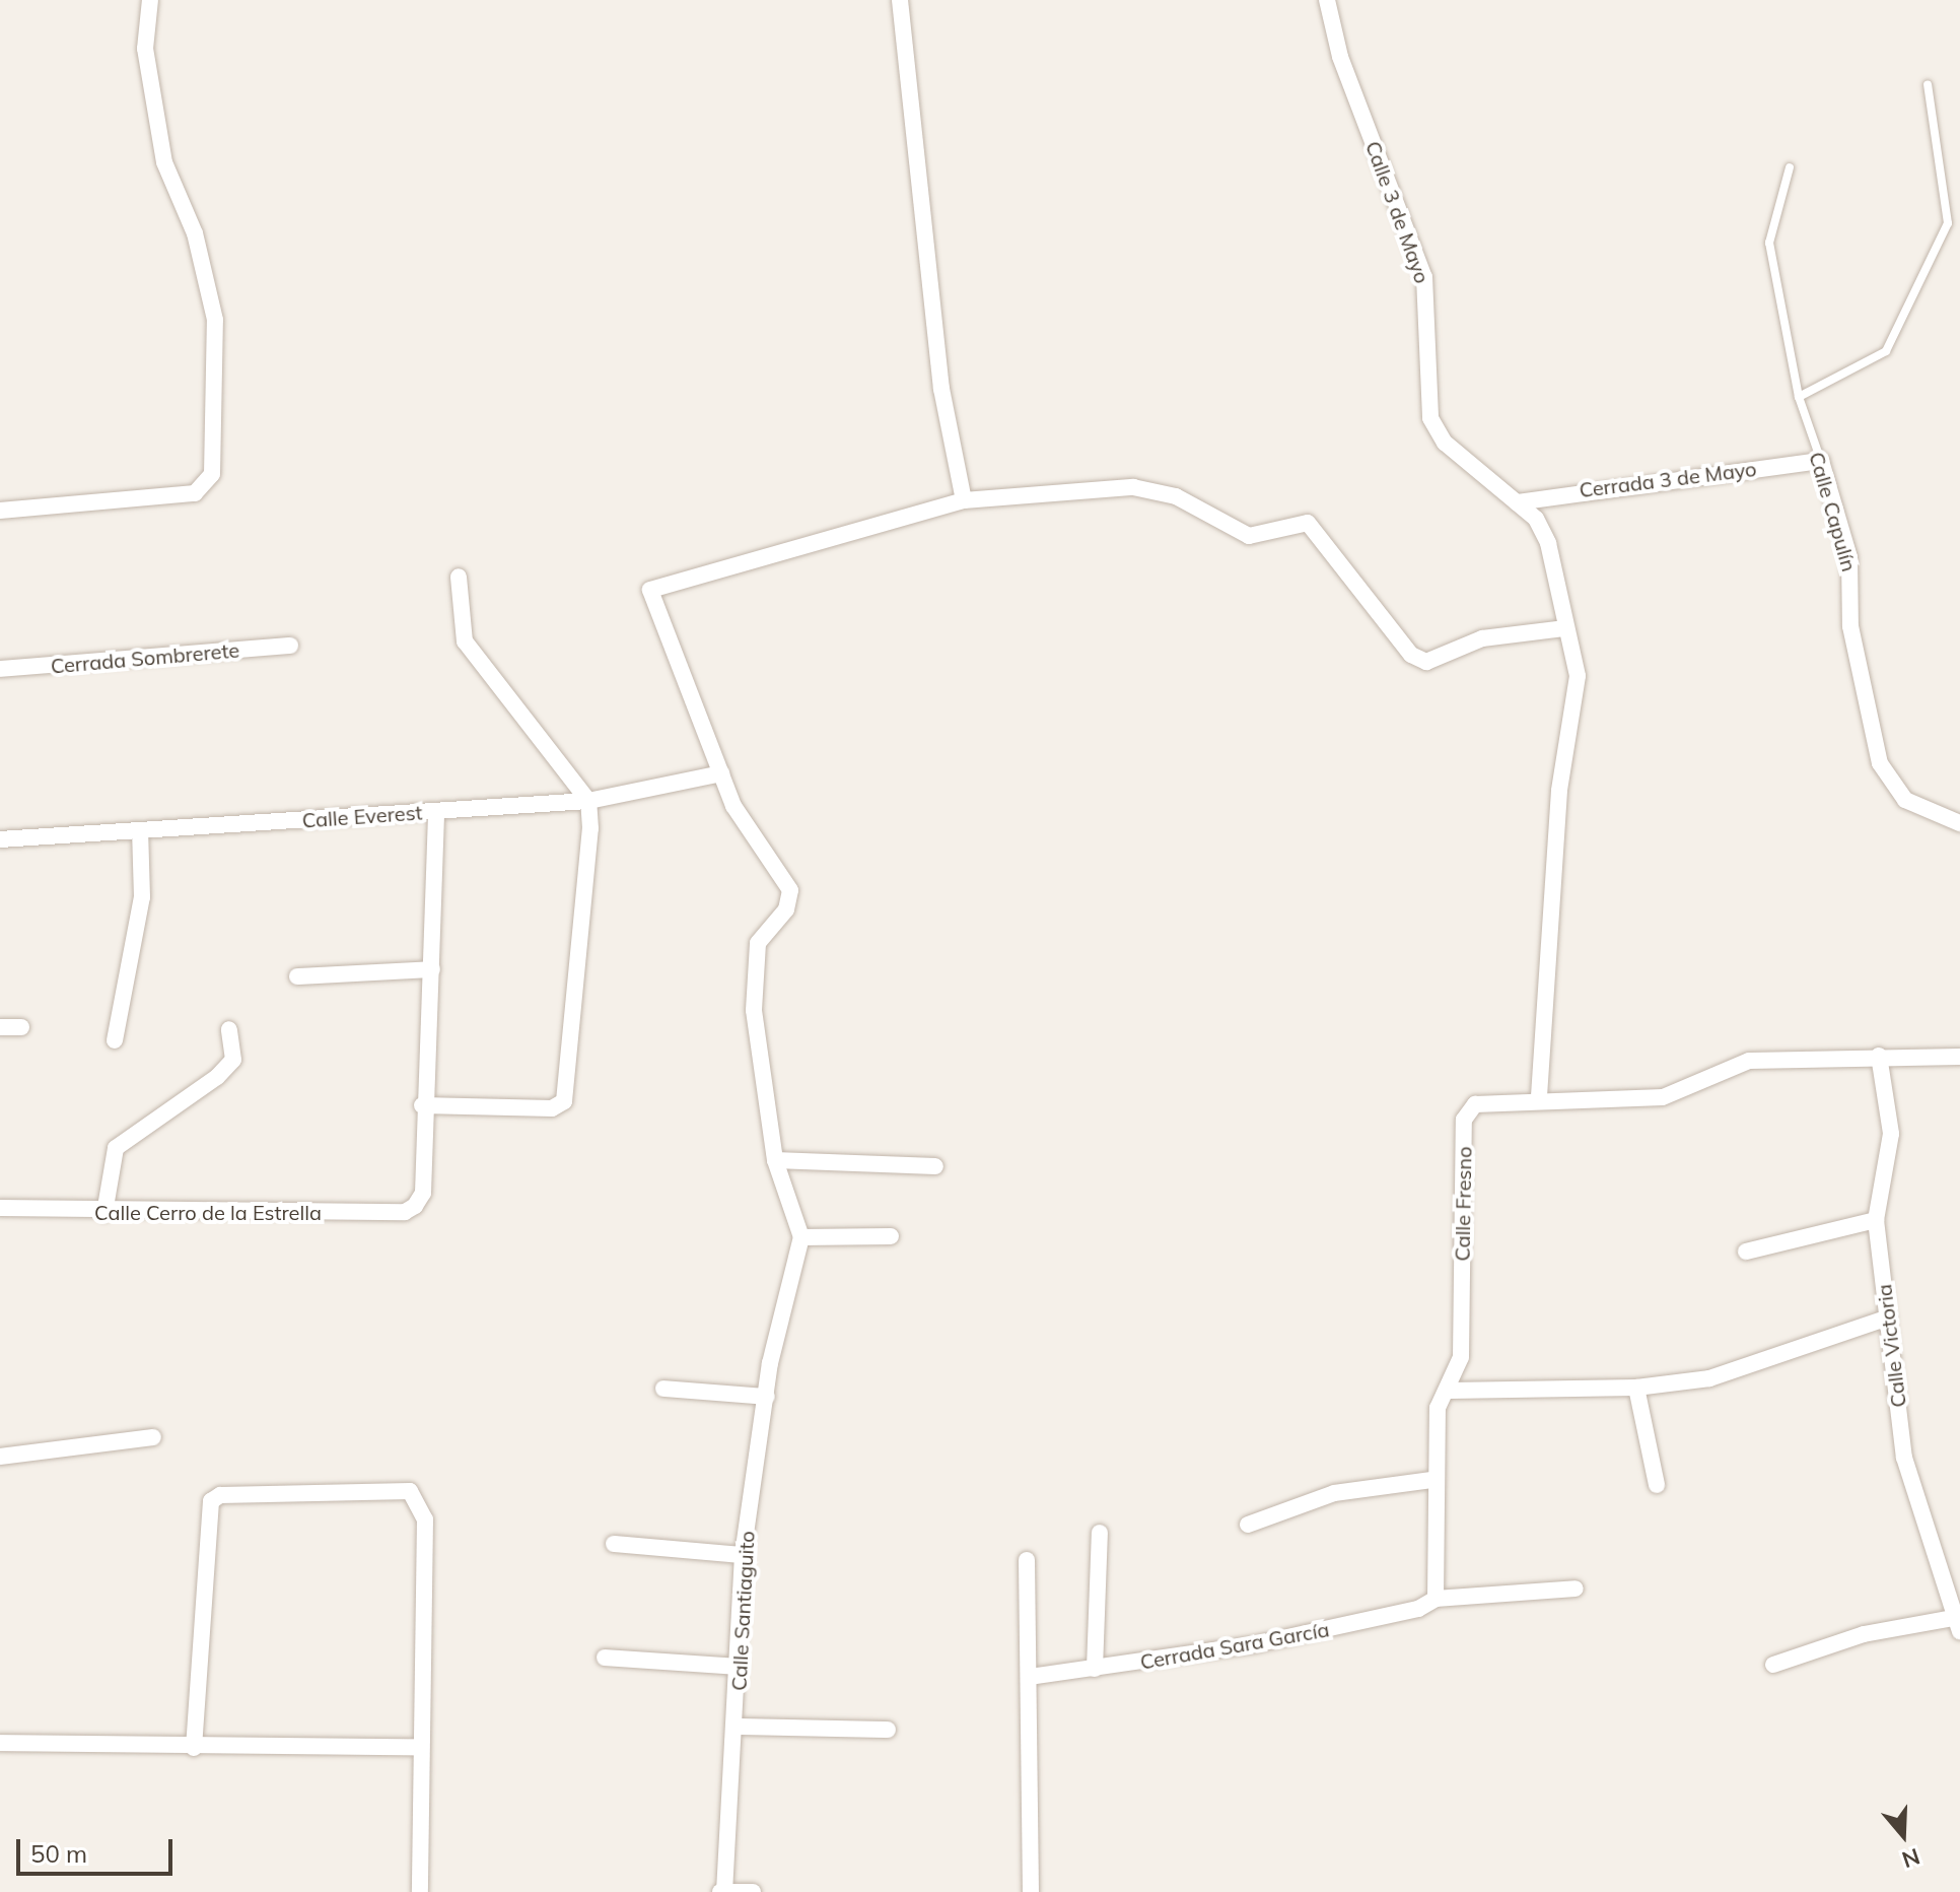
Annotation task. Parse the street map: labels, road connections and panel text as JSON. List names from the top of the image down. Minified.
{"streets":{"street":["Calle 3 de Mayo","Cerrada 3 de Mayo","Calle Capulín","Cerrada Sombrerete","Calle Everest","Calle Fresno","Calle Cerro de la Estrella","Calle Victoria","Calle Santiaguito","Cerrada Sara García"]},"crossings":[["Calle 3 de Mayo","Cerrada 3 de Mayo"],["Calle 3 de Mayo","Calle Fresno"],["Cerrada 3 de Mayo","Calle Capulín"],["Calle Fresno","Calle Victoria"],["Calle Fresno","Cerrada Sara García"]],"scale_bar":"50 m","north":"bottom"}
